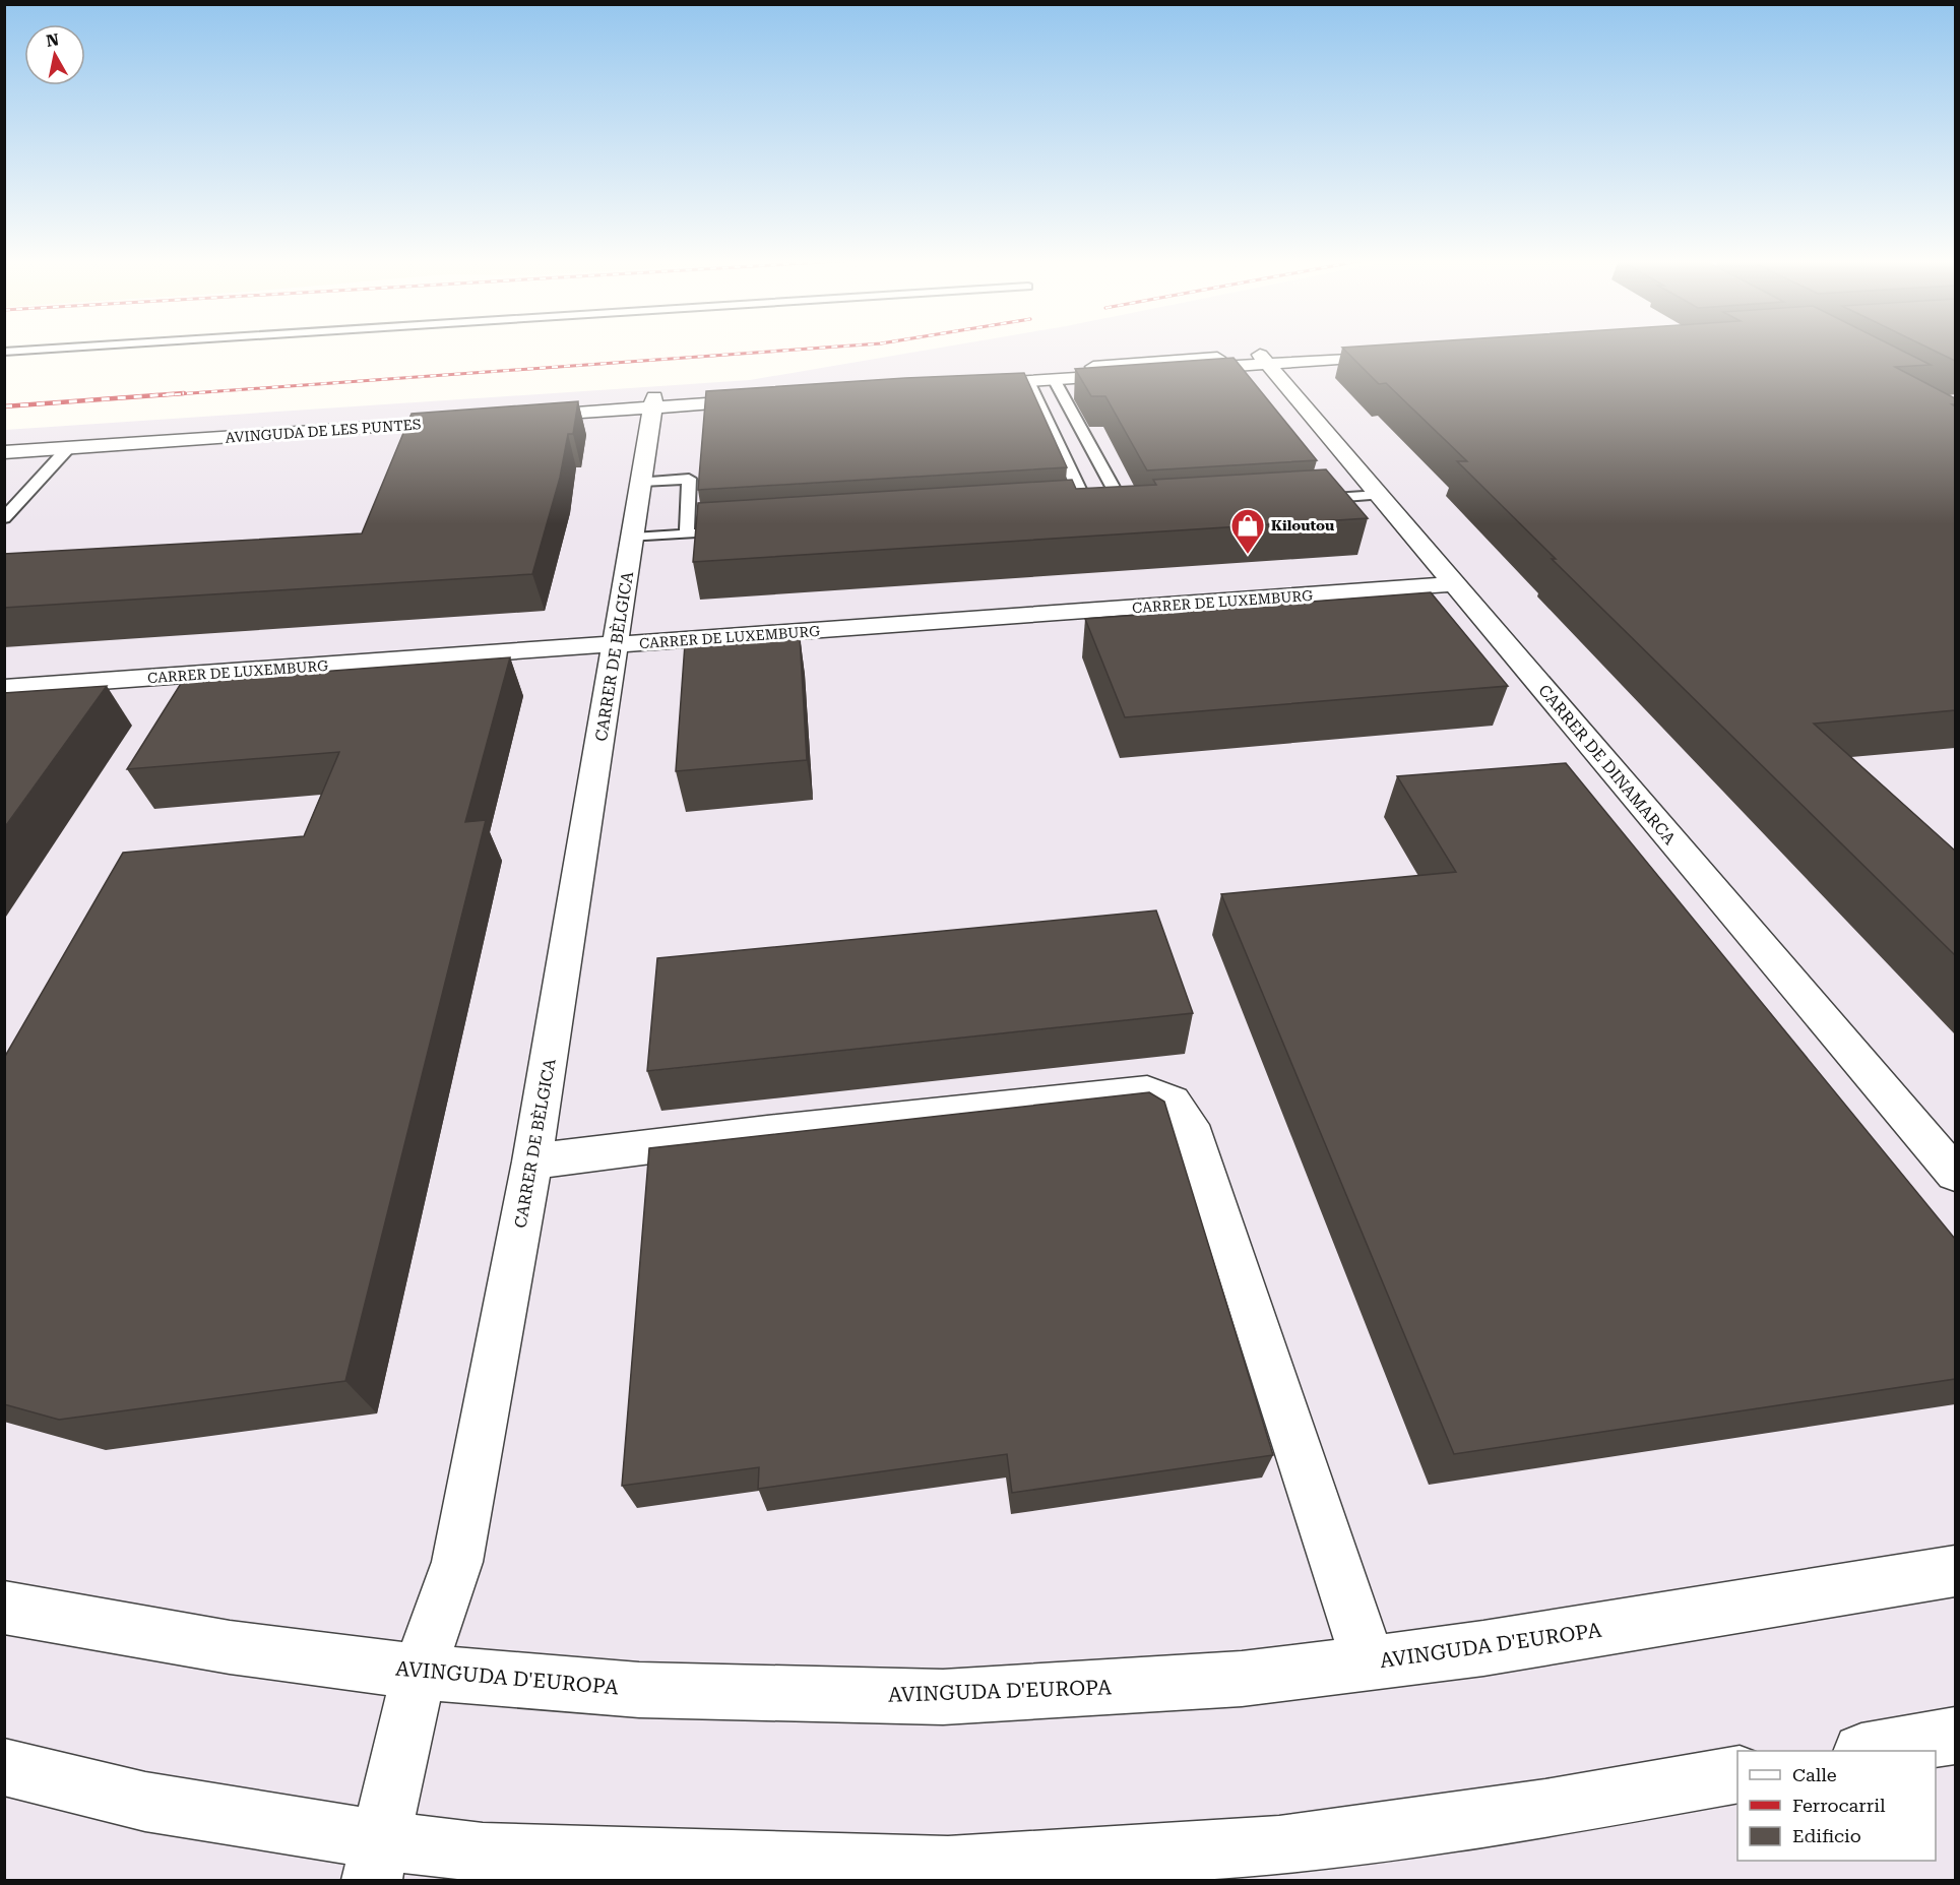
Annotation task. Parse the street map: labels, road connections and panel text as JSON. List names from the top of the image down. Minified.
{"streets":{"street":["AVINGUDA DE LES PUNTES","CARRER DE LUXEMBURG","CARRER DE BÈLGICA","CARRER DE DINAMARCA","AVINGUDA D'EUROPA"]},"crossings":[["CARRER DE LUXEMBURG","CARRER DE BÈLGICA"],["CARRER DE LUXEMBURG","CARRER DE DINAMARCA"],["CARRER DE BÈLGICA","AVINGUDA D'EUROPA"]],"places":{"shop":["Kiloutou"]},"legend":["Calle","Ferrocarril","Edificio"],"north":"top"}
